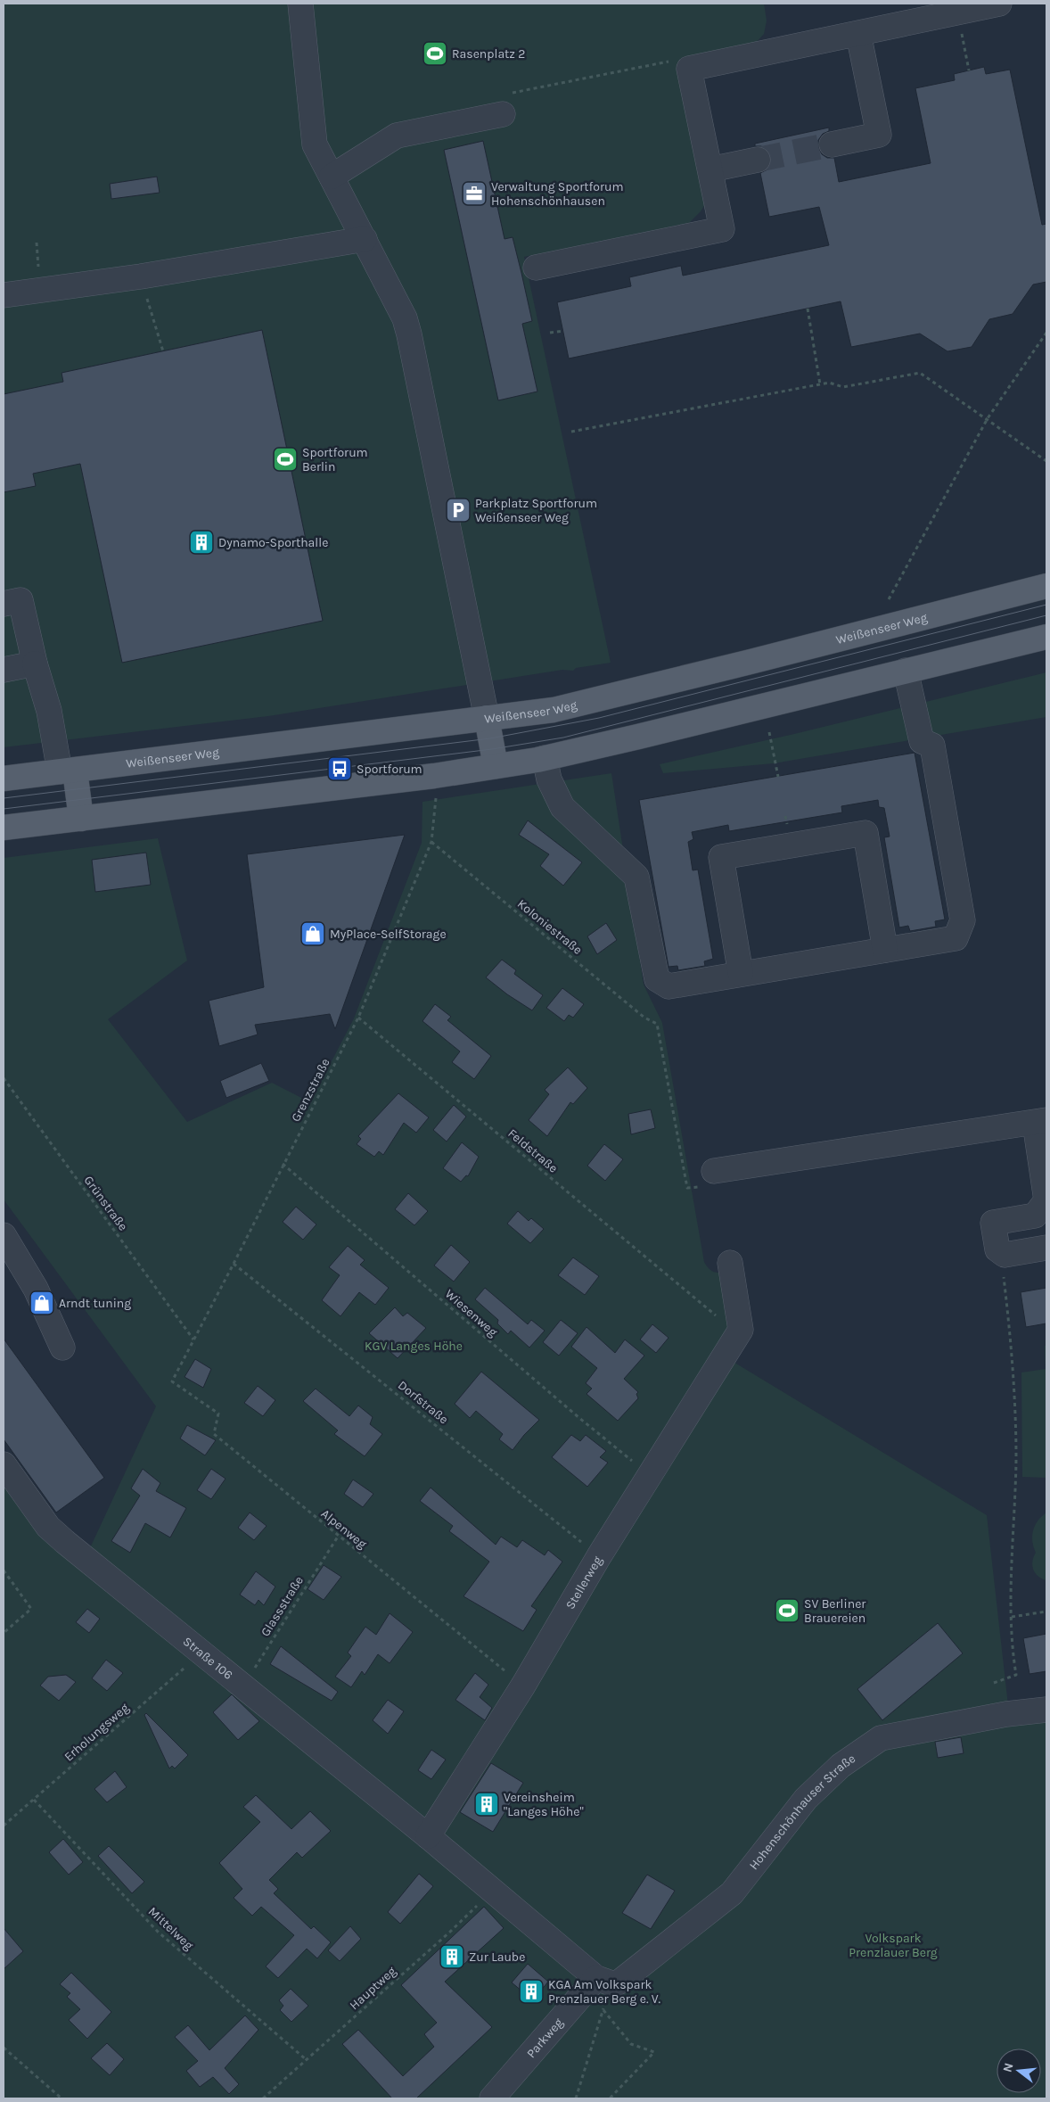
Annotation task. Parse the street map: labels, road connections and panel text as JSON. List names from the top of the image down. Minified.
{"streets":{"main road":["Weißenseer Weg"],"street":["Stellerweg","Straße 106","Hohenschönhauser Straße","Parkweg"],"path":["Koloniestraße","Grenzstraße","Feldstraße","Grünstraße","Wiesenweg","Dorfstraße","Alpenweg","Glassstraße","Erholungsweg","Mittelweg","Hauptweg"]},"crossings":[["Koloniestraße","Grenzstraße"],["Grenzstraße","Feldstraße"],["Grenzstraße","Grünstraße"],["Grenzstraße","Wiesenweg"],["Grenzstraße","Dorfstraße"],["Grenzstraße","Alpenweg"],["Wiesenweg","Stellerweg"],["Dorfstraße","Stellerweg"],["Alpenweg","Stellerweg"],["Alpenweg","Glassstraße"],["Stellerweg","Straße 106"],["Glassstraße","Straße 106"],["Straße 106","Erholungsweg"],["Straße 106","Hohenschönhauser Straße"],["Straße 106","Hauptweg"],["Straße 106","Parkweg"],["Erholungsweg","Mittelweg"],["Hohenschönhauser Straße","Parkweg"],["Mittelweg","Hauptweg"]],"parks":["KGV Langes Höhe","Volkspark Prenzlauer Berg"],"places":{"sports":["Rasenplatz 2","Sportforum Berlin","SV Berliner Brauereien"],"office":["Verwaltung Sportforum Hohenschönhausen"],"parking":["Parkplatz Sportforum Weißenseer Weg"],"building":["Dynamo-Sporthalle","Vereinsheim \"Langes Höhe\"","Zur Laube","KGA Am Volkspark Prenzlauer Berg e. V."],"bus stop":["Sportforum"],"shop":["MyPlace-SelfStorage","Arndt tuning"]},"north":"left"}
